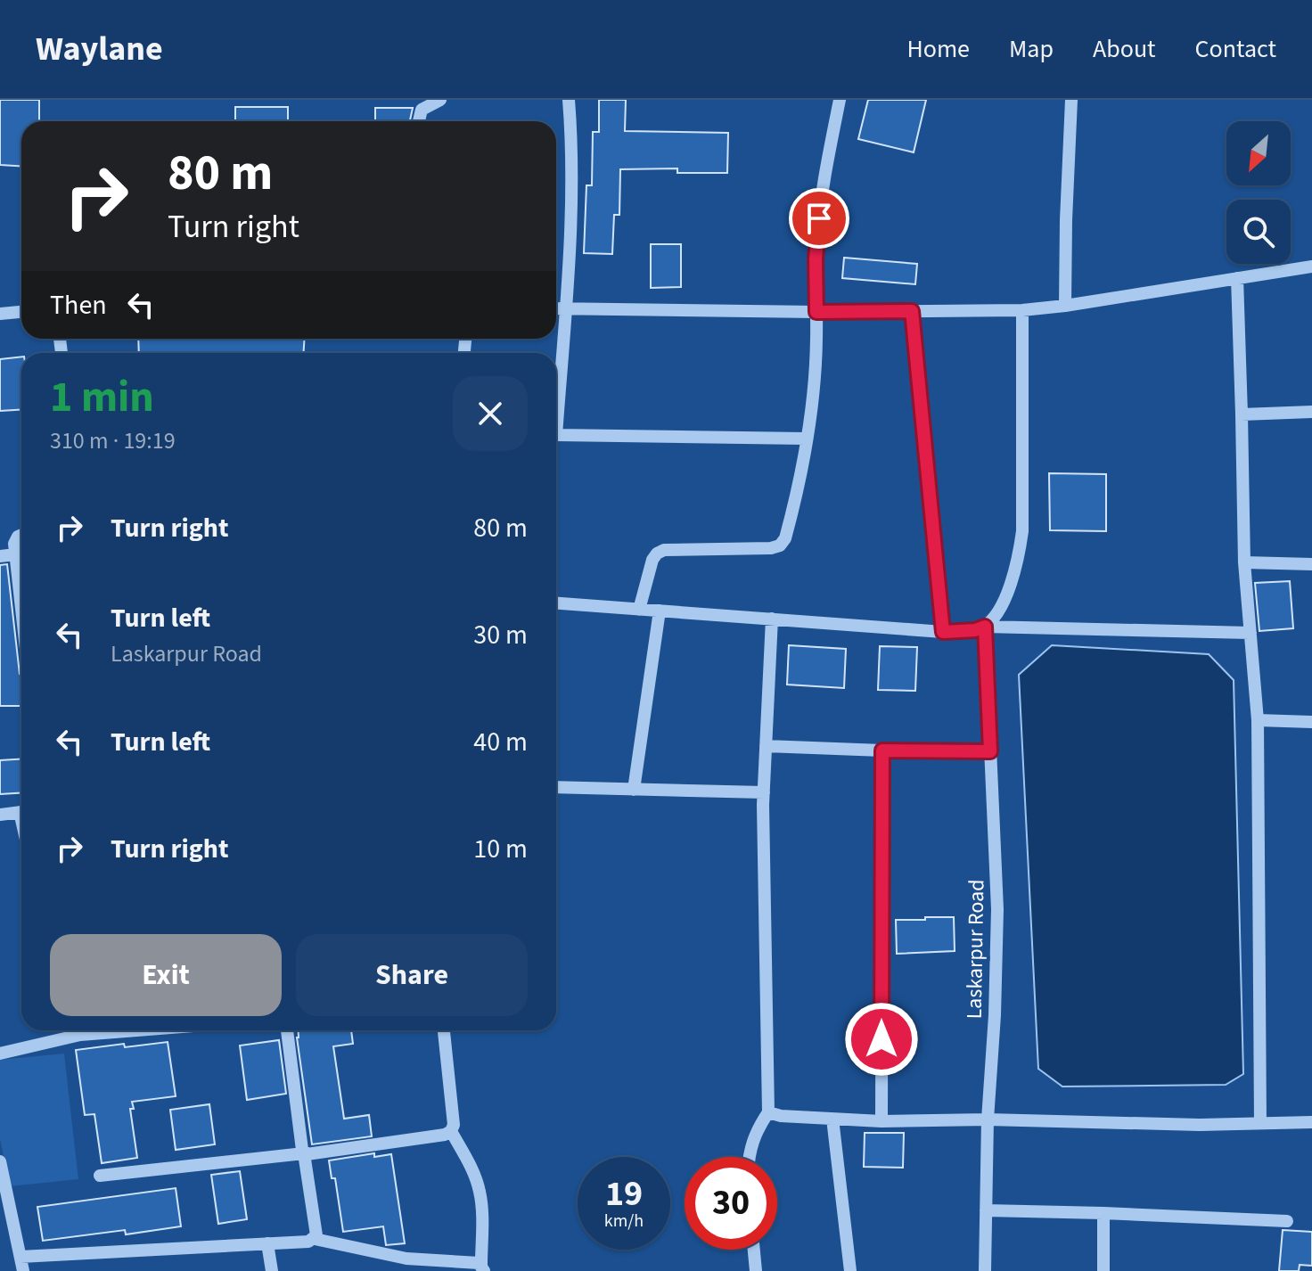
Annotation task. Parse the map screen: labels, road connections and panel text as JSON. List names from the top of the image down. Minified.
{"streets":{"street":["Laskarpur Road"]},"north":"bottom left","page":{"header":"Waylane","nav":["Home","Map","About","Contact"],"turn":["80 m","Turn right"],"then":"Then","heading":["1 min","310 m · 19:19"],"list":[{"name":"Turn right","value":"80 m"},{"name":"Turn left","note":"Laskarpur Road","value":"30 m"},{"name":"Turn left","value":"40 m"},{"name":"Turn right","value":"10 m"}],"buttons":["Exit","Share"],"speed":"19 km/h","limit":"30"}}
